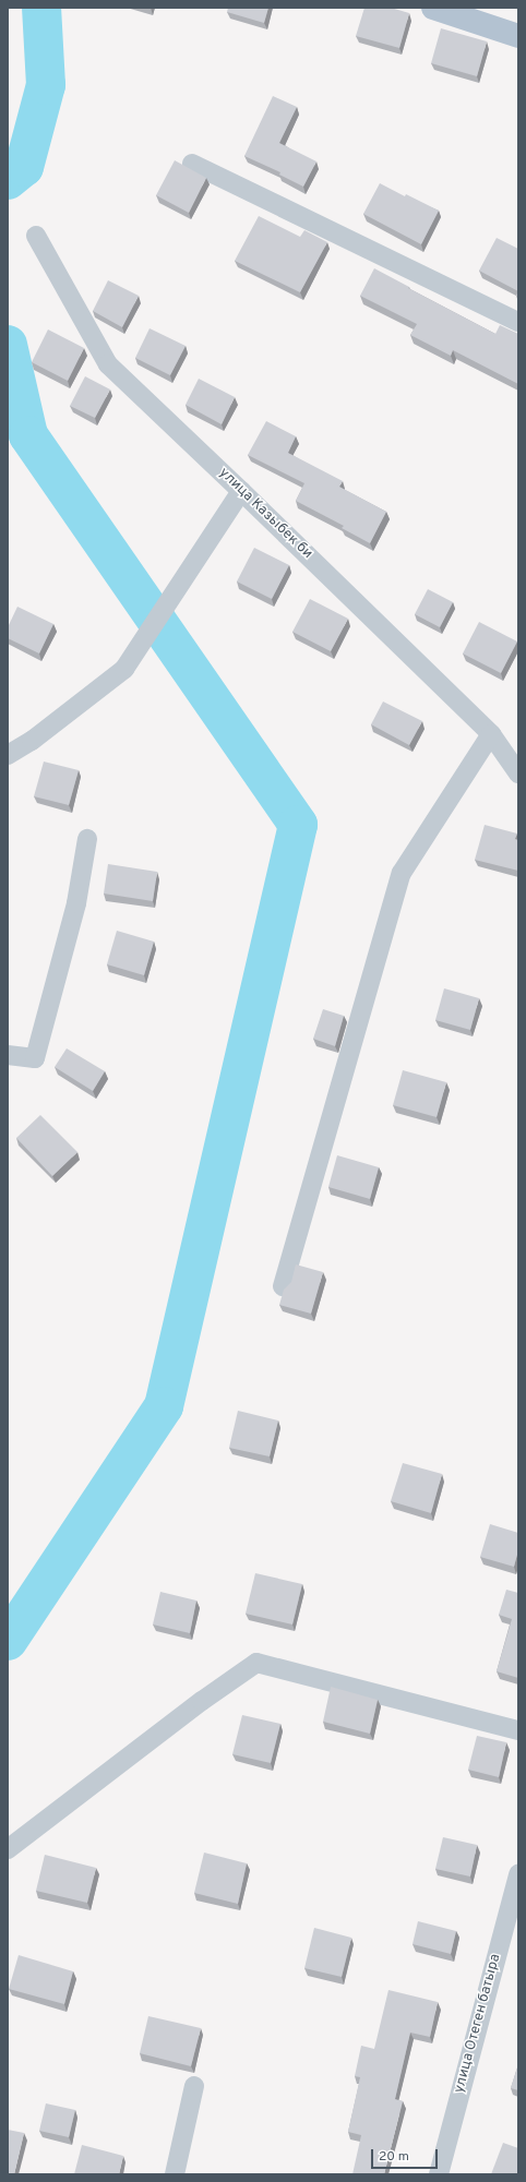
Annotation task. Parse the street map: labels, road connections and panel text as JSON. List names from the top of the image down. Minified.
{"streets":{"street":["улица Казыбек би","улица Отеген батыра"]},"scale_bar":"20 m"}
